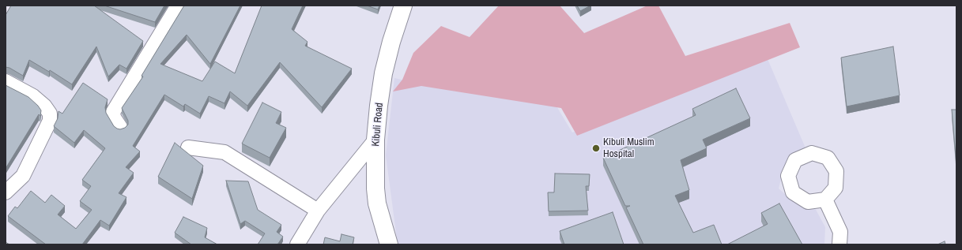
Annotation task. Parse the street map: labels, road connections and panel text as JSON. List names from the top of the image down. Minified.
{"streets":{"street":["Kibuli Road"]},"places":["Kibuli Muslim Hospital"]}
